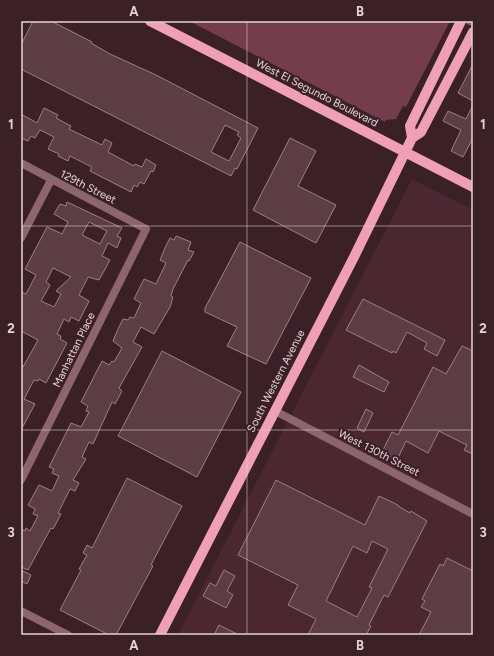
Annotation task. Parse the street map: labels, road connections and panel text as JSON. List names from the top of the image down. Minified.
{"streets":{"main road":["West El Segundo Boulevard","South Western Avenue"],"street":["129th Street","Manhattan Place","West 130th Street"]},"crossings":[["West El Segundo Boulevard","South Western Avenue"],["129th Street","Manhattan Place"],["South Western Avenue","West 130th Street"]],"grid":{"columns":["A","B"],"rows":["1","2","3"]}}
